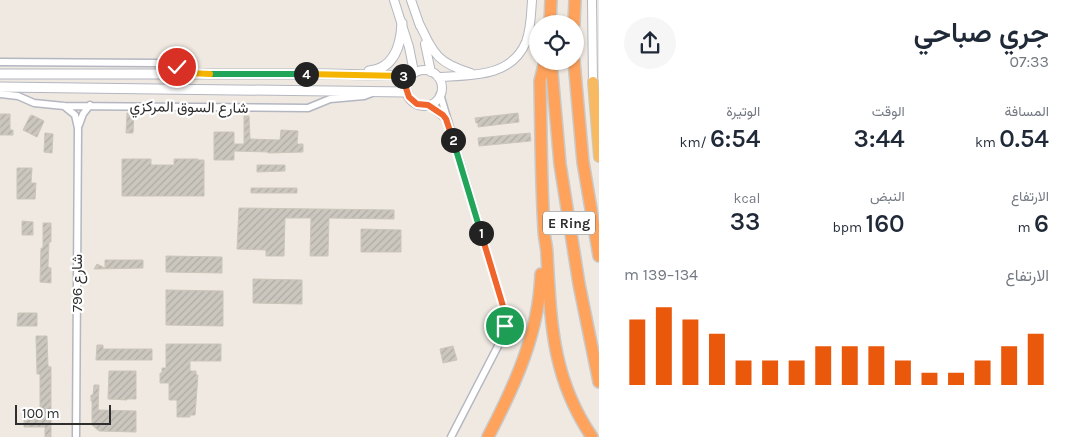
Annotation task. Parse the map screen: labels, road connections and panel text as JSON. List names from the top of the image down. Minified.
{"streets":{"highway":["E Ring"],"main road":["شارع السوق المركزي"],"street":["شارع 796"]},"crossings":[["شارع السوق المركزي","شارع 796"]],"scale_bar":"100 m","page":{"heading":["جري صباحي","07:33"],"pins":["4","3","2","1"],"stats":[["المسافة","0.54 km"],["الوقت","3:44"],["الوتيرة","6:54 /km"],["الارتفاع","6 m"],["النبض","160 bpm"],["kcal","33"]],"chart":["الارتفاع","134–139 m"],"scale":"100 m"}}
